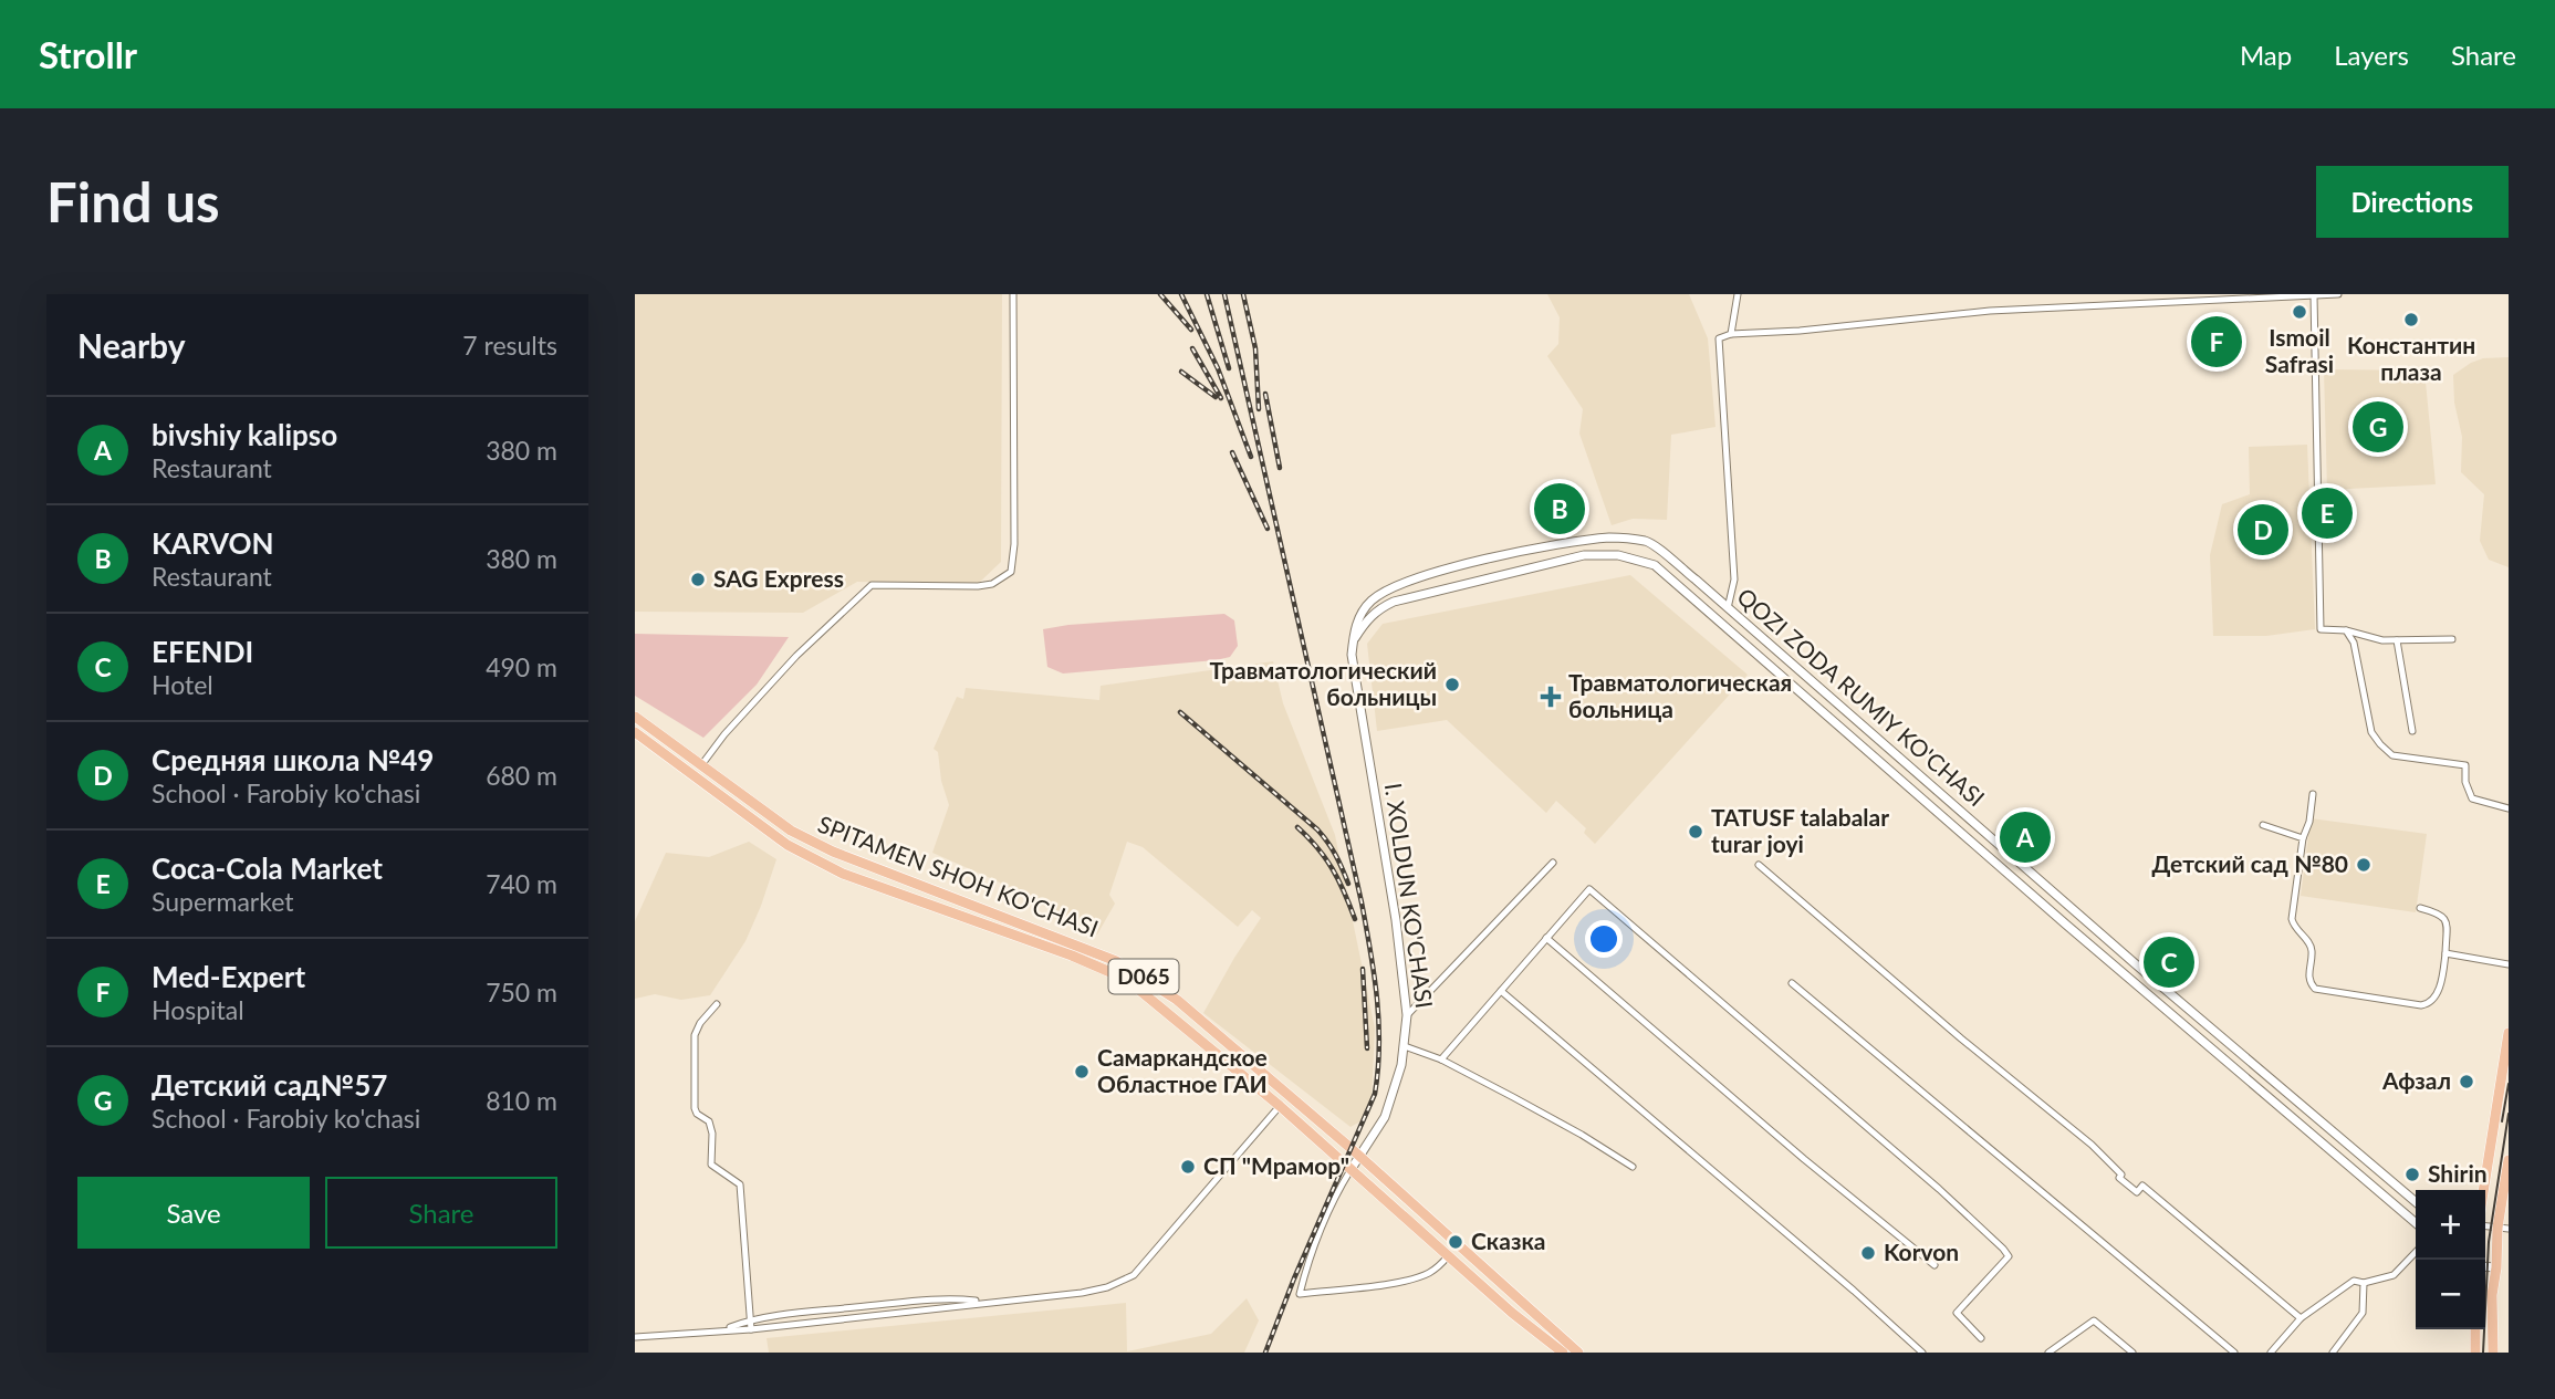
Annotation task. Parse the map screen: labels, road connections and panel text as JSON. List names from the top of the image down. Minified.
{"streets":{"main road":["SPITAMEN SHOH KO'CHASI","D065"],"street":["QOZI ZODA RUMIY KO'CHASI","I. XOLDUN KO'CHASI"]},"crossings":[["QOZI ZODA RUMIY KO'CHASI","I. XOLDUN KO'CHASI"],["SPITAMEN SHOH KO'CHASI","I. XOLDUN KO'CHASI"]],"places":{"other":["Ismoil Safrasi","Константин плаза","SAG Express","Травматологический больницы","TATUSF talabalar turar joyi","Детский сад №80","Самаркандское Областное ГАИ","Афзал","СП \"Мрамор\"","Shirin","Сказка","Korvon"],"health":["Травматологическая больница"]},"page":{"header":"Strollr","nav":["Map","Layers","Share"],"buttons":["Directions",["Save","Share"]],"title":"Find us","heading":["Nearby","7 results"],"pins":["F","G","B","E","D","A","C"],"list":[{"mark":"A","name":"bivshiy kalipso","note":"Restaurant","value":"380 m"},{"mark":"B","name":"KARVON","note":"Restaurant","value":"380 m"},{"mark":"C","name":"EFENDI","note":"Hotel","value":"490 m"},{"mark":"D","name":"Средняя школа №49","note":"School · Farobiy ko'chasi","value":"680 m"},{"mark":"E","name":"Coca-Cola Market","note":"Supermarket","value":"740 m"},{"mark":"F","name":"Med-Expert","note":"Hospital","value":"750 m"},{"mark":"G","name":"Детский сад№57","note":"School · Farobiy ko'chasi","value":"810 m"}],"map_buttons":["+","−"]}}
